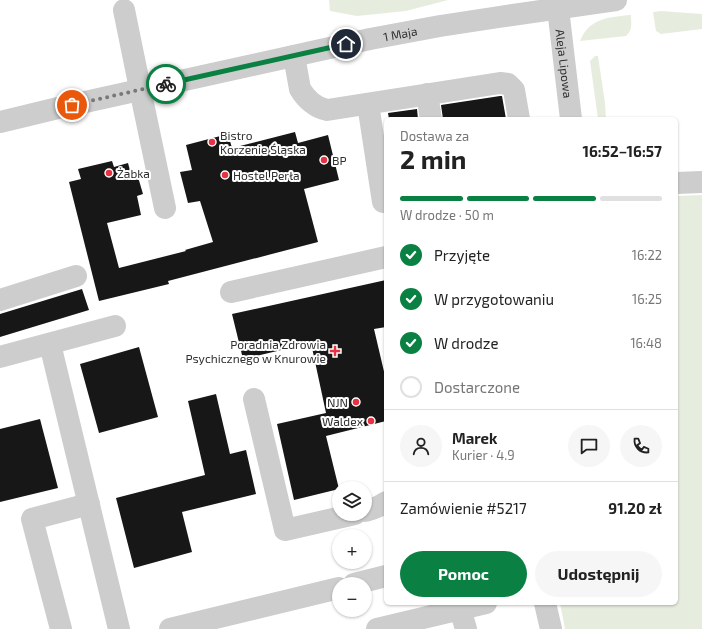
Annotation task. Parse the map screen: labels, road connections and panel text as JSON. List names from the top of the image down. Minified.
{"streets":{"street":["1 Maja","Aleja Lipowa"]},"crossings":[["1 Maja","Aleja Lipowa"]],"places":{"other":["Bistro Korzenie Śląska","BP","Żabka","Hostel Perła","NJN","Waldex"],"health":["Poradnia Zdrowia Psychicznego w Knurowie"]},"page":{"heading":["2 min","Dostawa za","16:52–16:57"],"panel":["Marek","Kurier · 4.9","Zamówienie #5217","91.20 zł"],"bar":"W drodze · 50 m","list":[["Przyjęte","16:22"],["W przygotowaniu","16:25"],["W drodze","16:48"],"Dostarczone"],"map_buttons":["+","−"],"buttons":["Pomoc","Udostępnij"]}}
